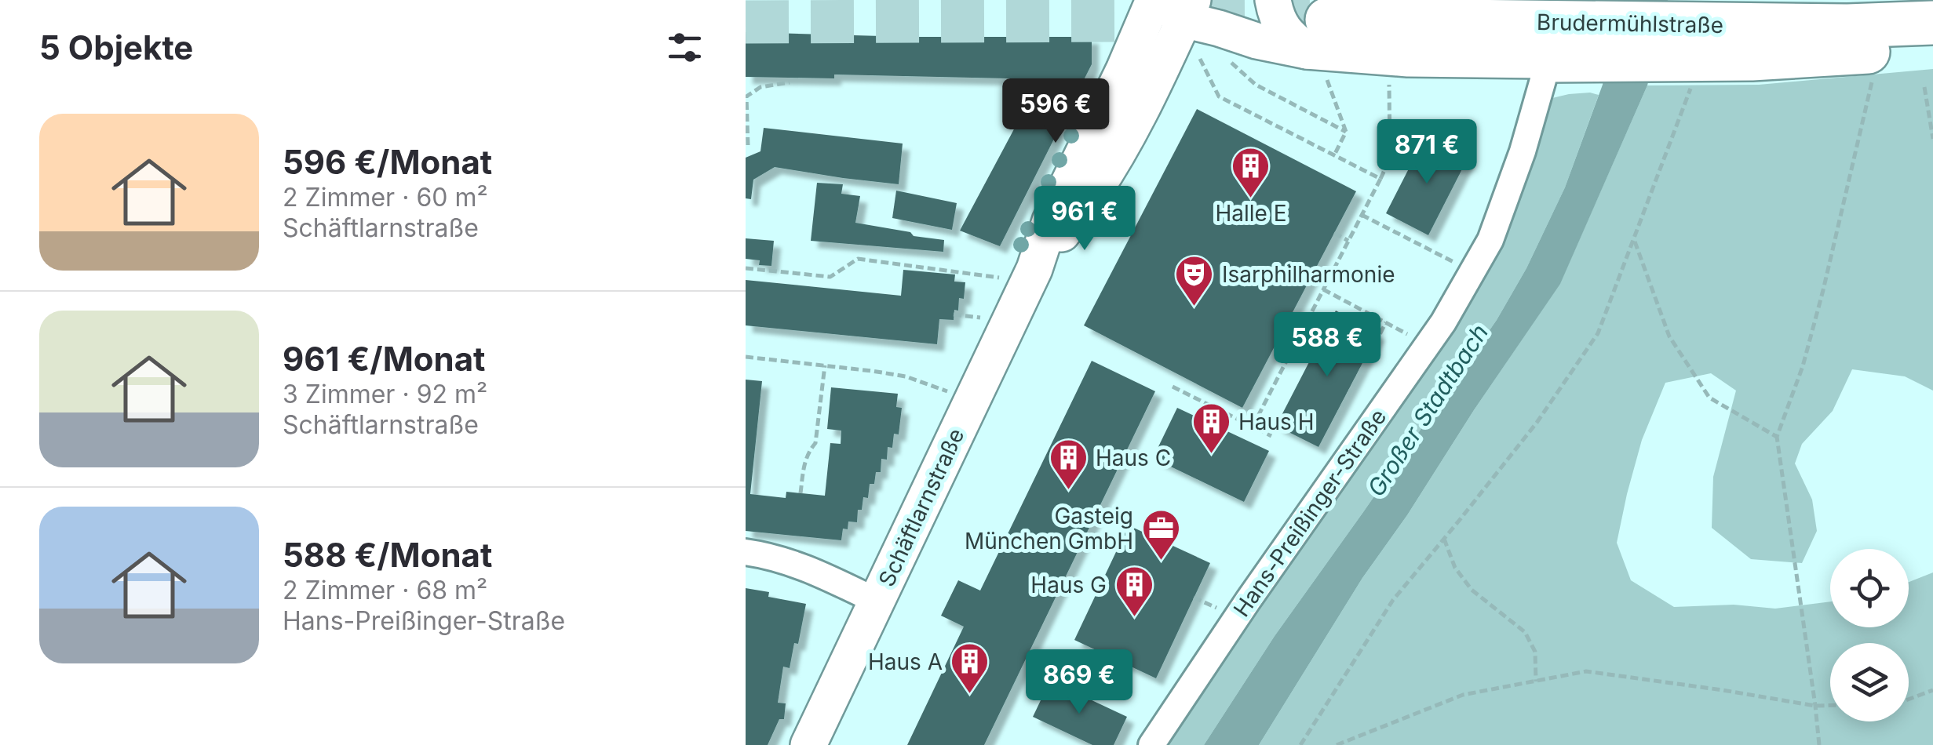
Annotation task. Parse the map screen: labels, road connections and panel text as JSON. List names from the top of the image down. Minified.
{"streets":{"highway":["Brudermühlstraße"],"street":["Schäftlarnstraße","Hans-Preißinger-Straße"]},"crossings":[["Brudermühlstraße","Schäftlarnstraße"],["Brudermühlstraße","Hans-Preißinger-Straße"]],"water":["Großer Stadtbach"],"places":{"building":["Halle E","Haus H","Haus C","Haus G","Haus A"],"theatre":["Isarphilharmonie"],"office":["Gasteig München GmbH"]},"page":{"heading":"5 Objekte","price":["596 €","871 €","961 €","588 €","869 €"],"list":[{"name":"596 €/Monat","note":"2 Zimmer · 60 m² · Schäftlarnstraße"},{"name":"961 €/Monat","note":"3 Zimmer · 92 m² · Schäftlarnstraße"},{"name":"588 €/Monat","note":"2 Zimmer · 68 m² · Hans-Preißinger-Straße"}]}}
